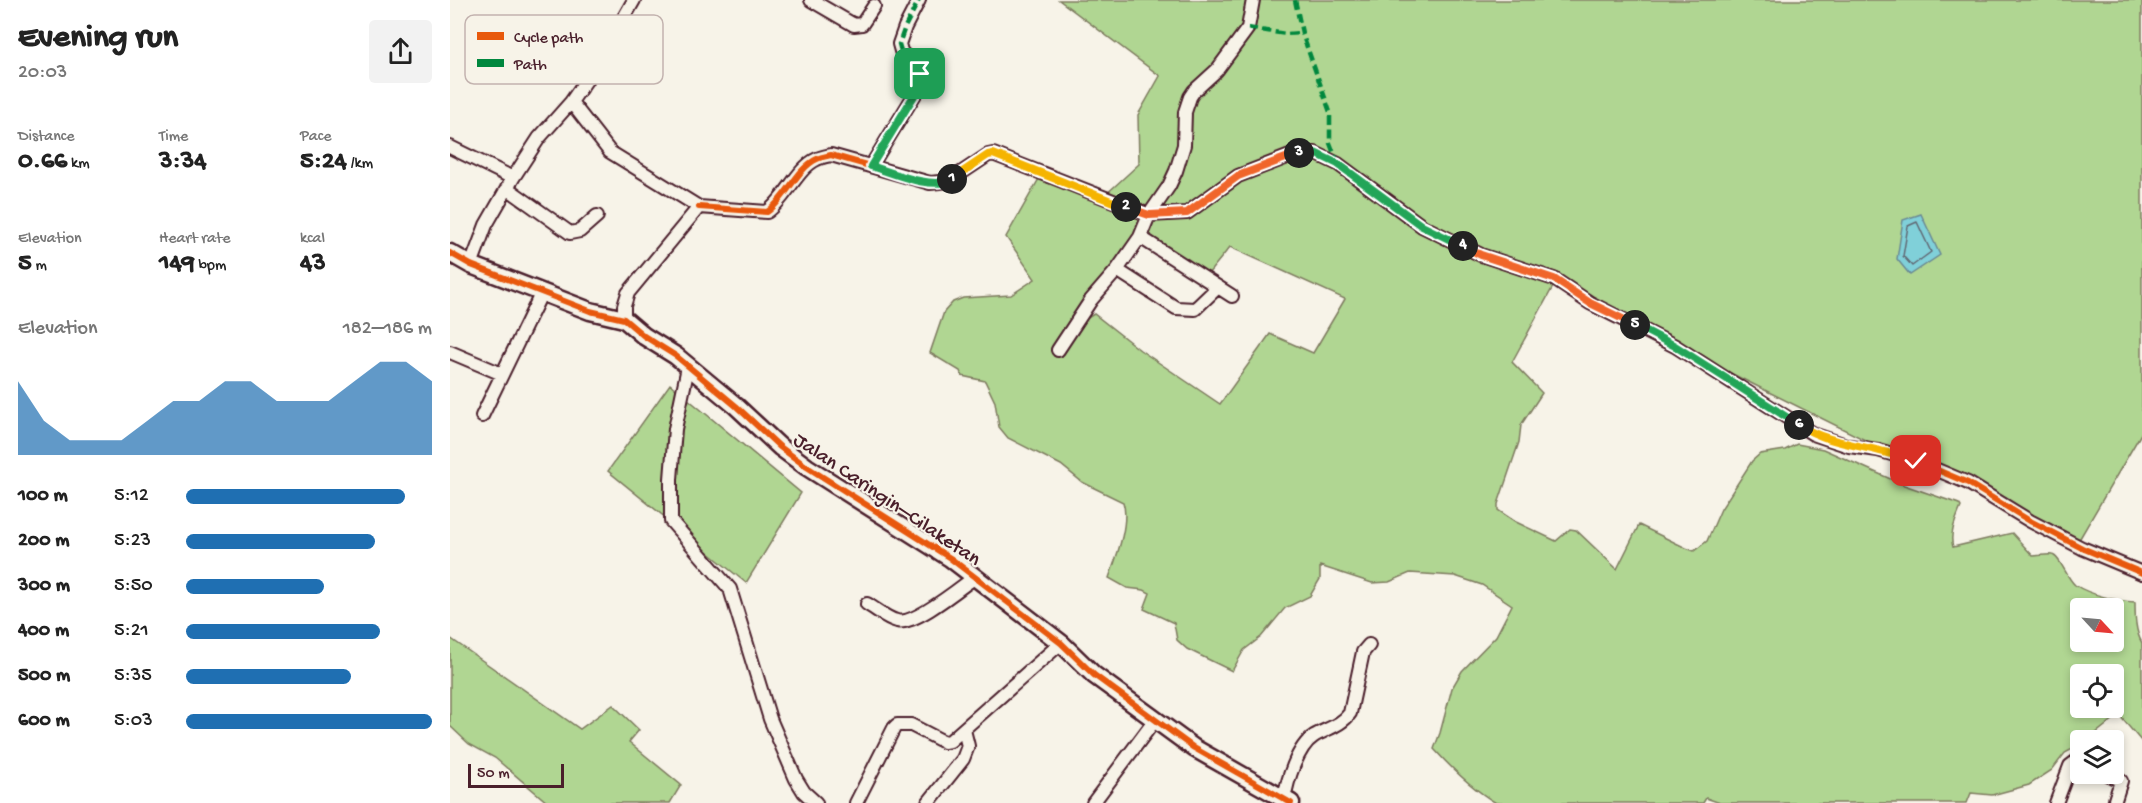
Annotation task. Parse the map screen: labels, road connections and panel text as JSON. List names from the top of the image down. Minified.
{"streets":{"street":["Jalan Caringin–Cilaketan"]},"legend":["Cycle path","Path"],"scale_bar":"50 m","north":"bottom right","page":{"heading":["Evening run","20:03"],"stats":[["Distance","0.66 km"],["Time","3:34"],["Pace","5:24 /km"],["Elevation","5 m"],["Heart rate","149 bpm"],["kcal","43"]],"pins":["3","1","2","4","5","6"],"chart":["Elevation","182–186 m"],"list":[{"name":"100 m","note":"5:12"},{"name":"200 m","note":"5:23"},{"name":"300 m","note":"5:50"},{"name":"400 m","note":"5:21"},{"name":"500 m","note":"5:35"},{"name":"600 m","note":"5:03"}],"scale":"50 m"}}
